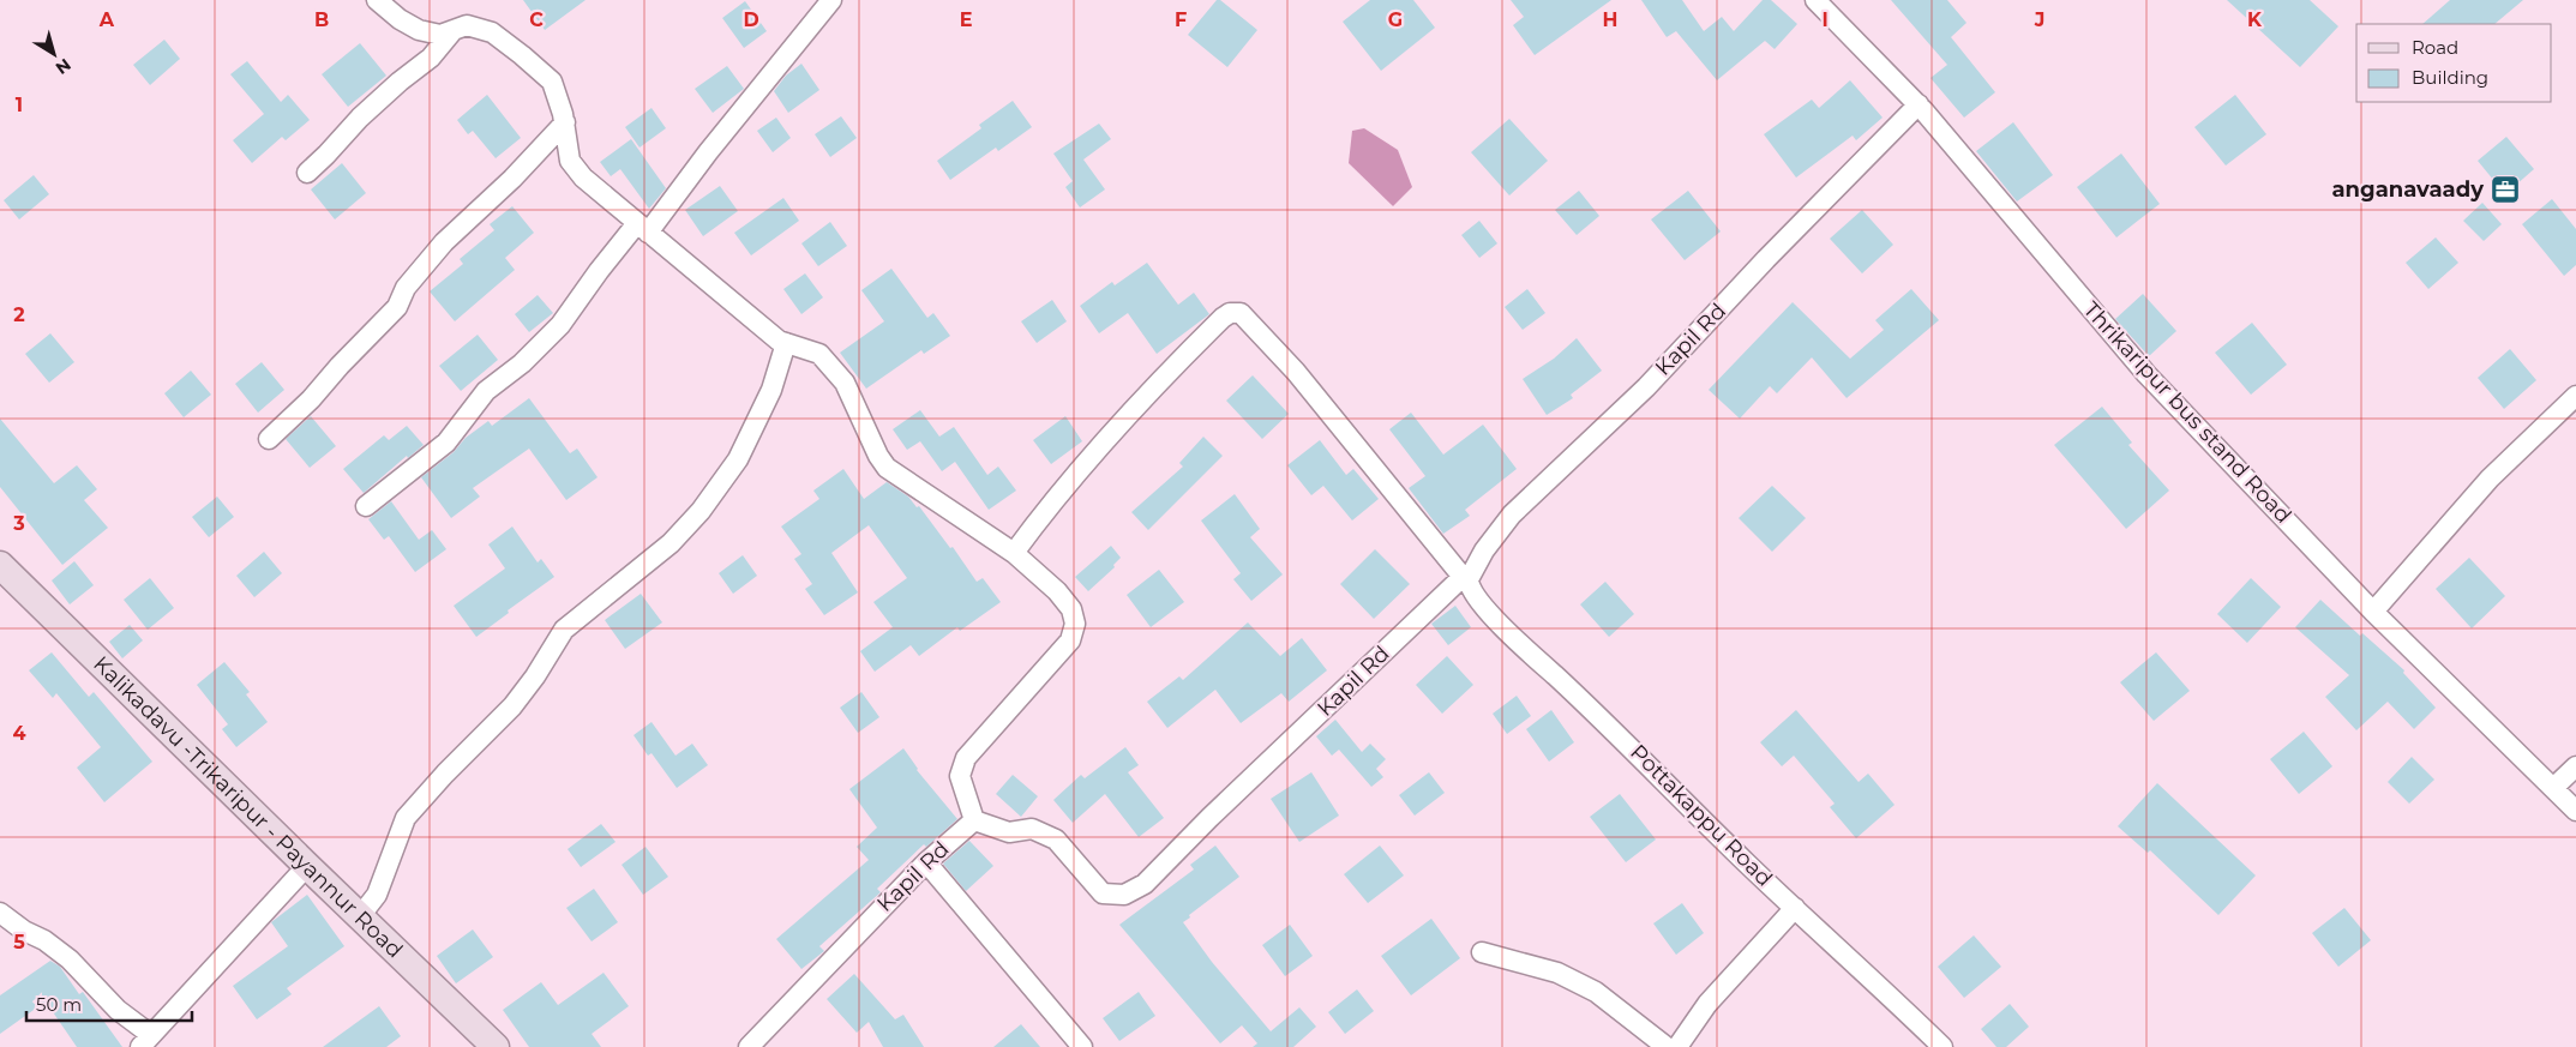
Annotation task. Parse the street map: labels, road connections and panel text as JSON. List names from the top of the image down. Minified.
{"streets":{"main road":["Kalikadavu -Trikaripur - Payannur Road"],"street":["Kapil Rd","Thrikaripur bus stand Road","Pottakappu Road"]},"crossings":[["Kapil Rd","Thrikaripur bus stand Road"],["Kapil Rd","Pottakappu Road"]],"places":{"office":["anganavaady"]},"legend":["Road","Building"],"scale_bar":"50 m","north":"bottom right","grid":{"columns":["A","B","C","D","E","F","G","H","I","J","K"],"rows":["1","2","3","4","5"]}}
